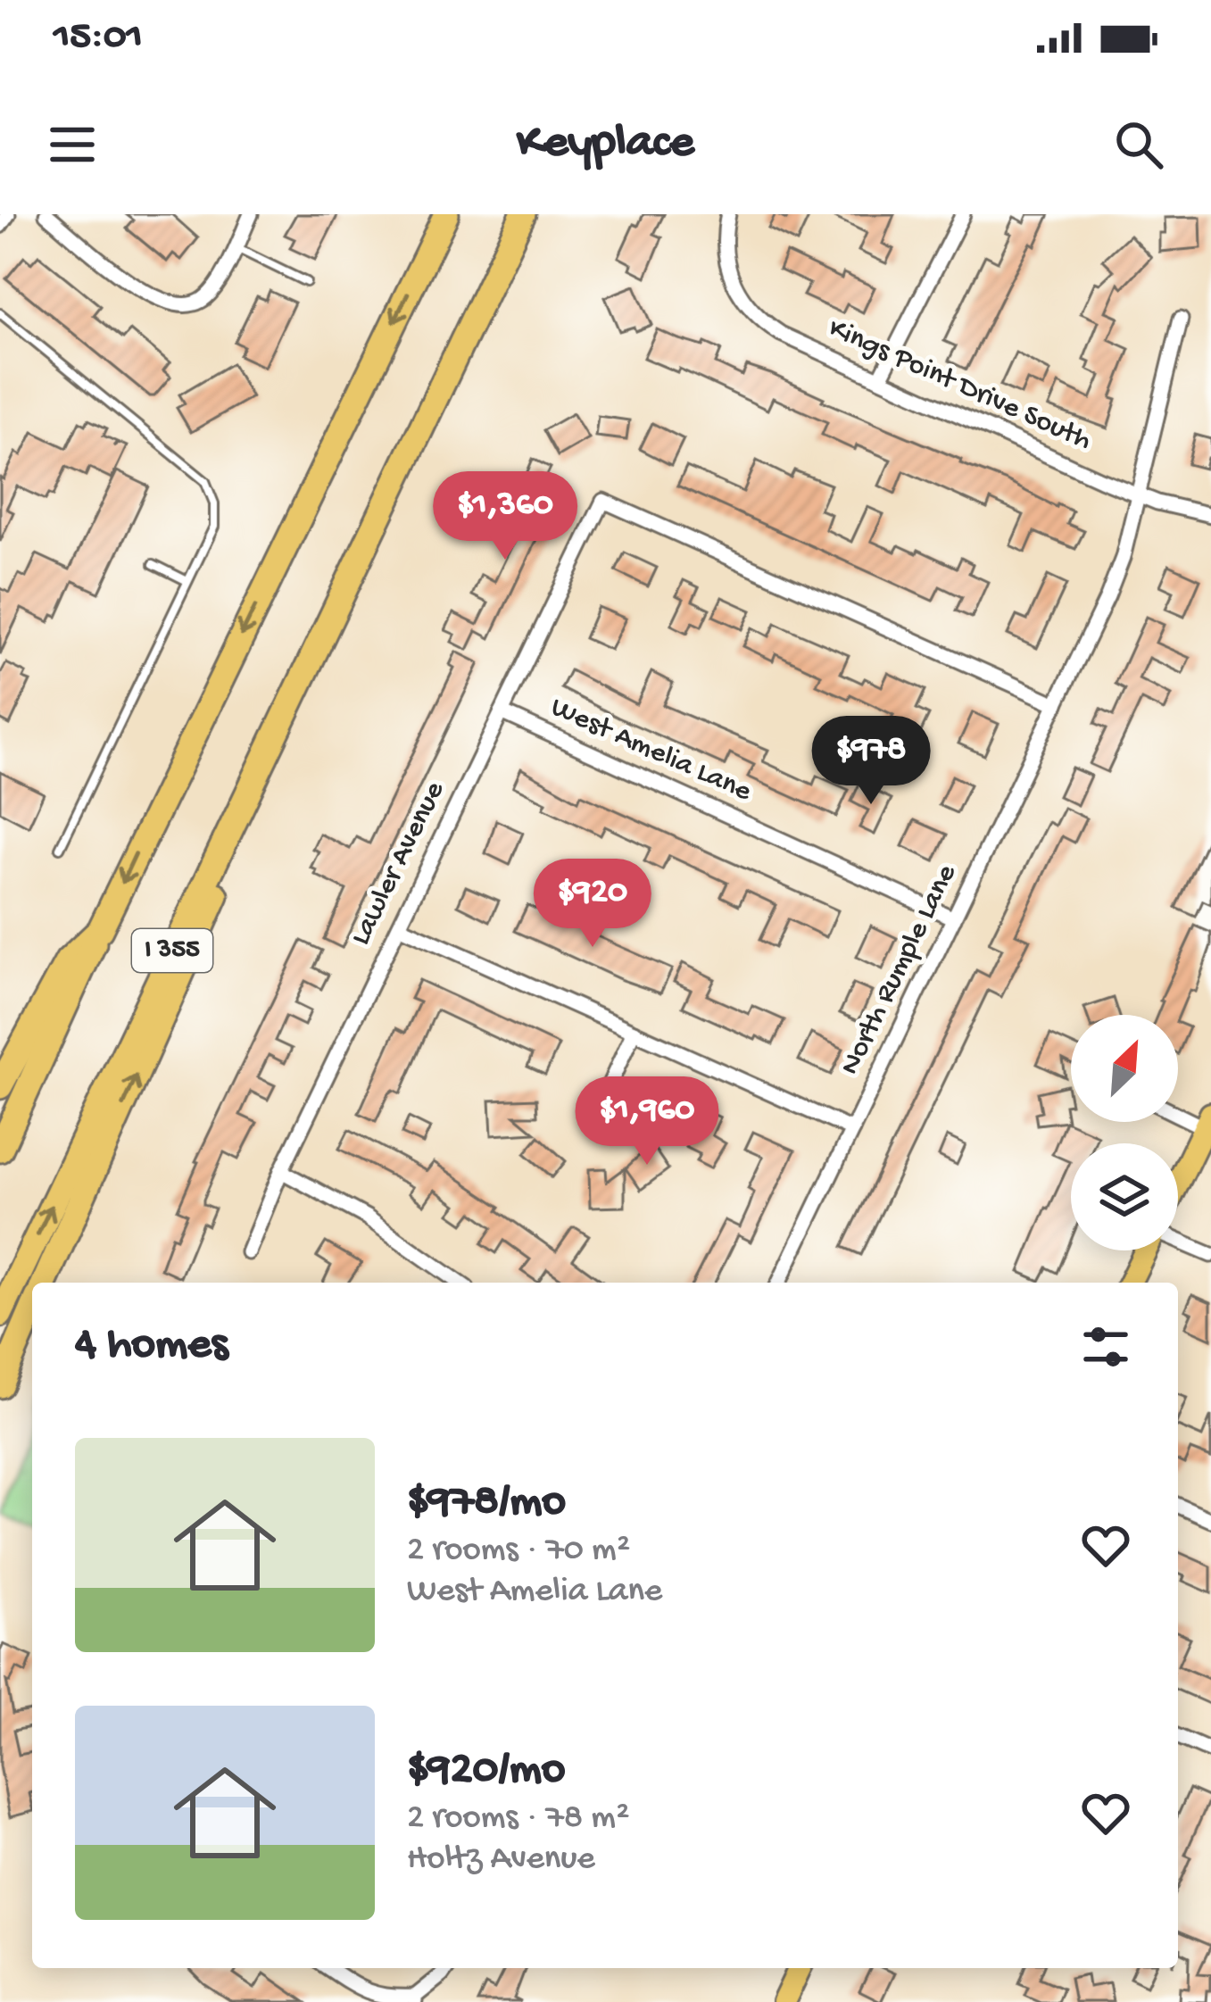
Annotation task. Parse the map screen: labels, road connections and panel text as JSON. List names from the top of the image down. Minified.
{"streets":{"highway":["I 355"],"street":["Kings Point Drive South","West Amelia Lane","Lawler Avenue","North Rumple Lane"]},"crossings":[["Kings Point Drive South","North Rumple Lane"],["West Amelia Lane","Lawler Avenue"],["West Amelia Lane","North Rumple Lane"],["Lawler Avenue","North Rumple Lane"]],"north":"top right","page":{"status":"15:01","header":"Keyplace","price":["$1,360","$978","$920","$1,960"],"heading":"4 homes","list":[{"name":"$978/mo","note":"2 rooms · 70 m² · West Amelia Lane"},{"name":"$920/mo","note":"2 rooms · 78 m² · Holtz Avenue"}]}}
